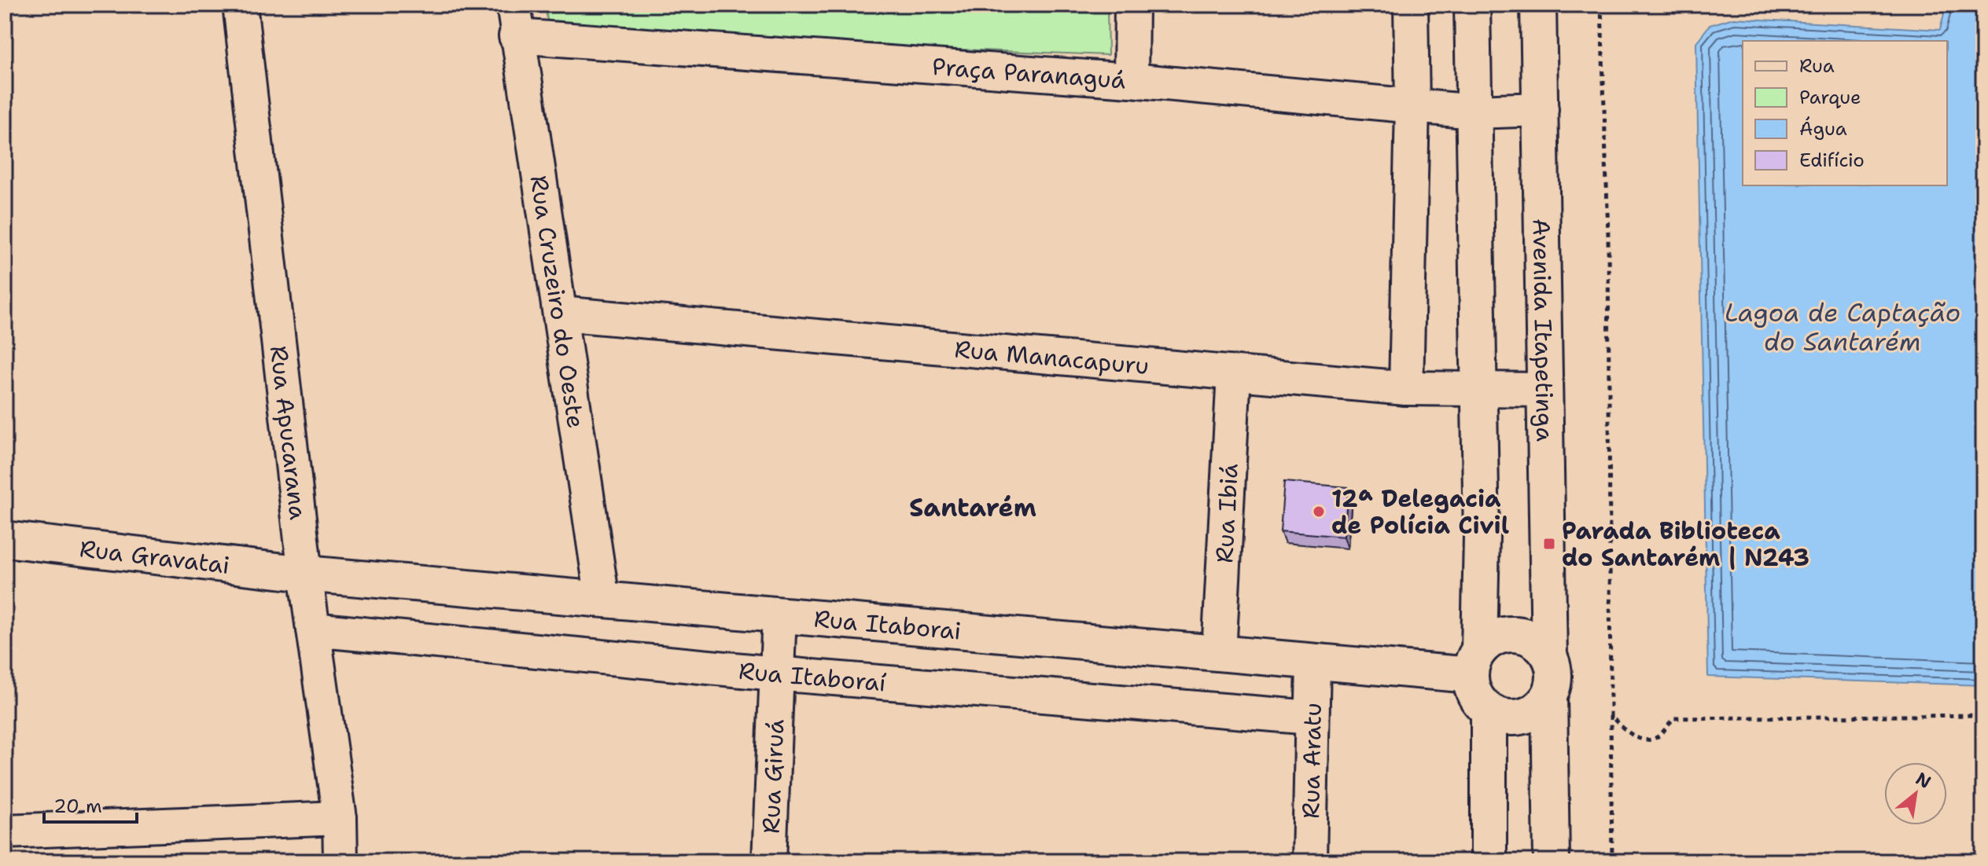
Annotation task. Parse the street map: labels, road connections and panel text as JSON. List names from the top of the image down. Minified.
{"streets":{"main road":["Avenida Itapetinga","Rua Gravatai","Rua Itaborai"],"street":["Praça Paranaguá","Rua Cruzeiro do Oeste","Rua Manacapuru","Rua Apucarana","Rua Ibiá","Rua Itaboraí","Rua Aratu","Rua Giruá"]},"crossings":[["Praça Paranaguá","Rua Cruzeiro do Oeste"],["Praça Paranaguá","Avenida Itapetinga"],["Rua Cruzeiro do Oeste","Rua Manacapuru"],["Rua Cruzeiro do Oeste","Rua Itaborai"],["Avenida Itapetinga","Rua Manacapuru"],["Avenida Itapetinga","Rua Itaborai"],["Rua Manacapuru","Rua Ibiá"],["Rua Apucarana","Rua Gravatai"],["Rua Apucarana","Rua Itaborai"],["Rua Apucarana","Rua Itaboraí"],["Rua Ibiá","Rua Itaborai"],["Rua Gravatai","Rua Itaborai"],["Rua Itaborai","Rua Aratu"],["Rua Itaborai","Rua Giruá"],["Rua Itaboraí","Rua Aratu"],["Rua Itaboraí","Rua Giruá"]],"districts":["Santarém"],"water":["Lagoa de Captação do Santarém"],"places":{"other":["12ª Delegacia de Polícia Civil"],"transit":["Parada Biblioteca do Santarém | N243"]},"legend":["Rua","Parque","Água","Edifício"],"scale_bar":"20 m","north":"top right"}
